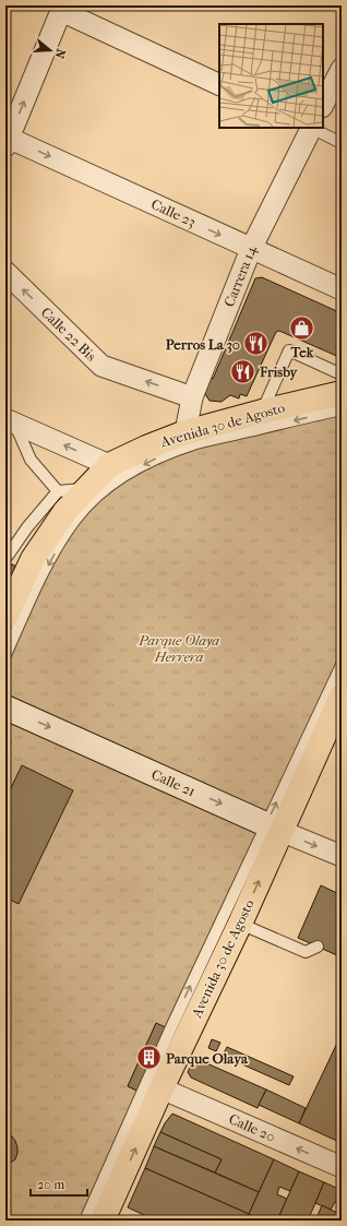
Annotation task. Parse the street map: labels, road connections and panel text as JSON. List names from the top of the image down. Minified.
{"streets":{"main road":["Avenida 30 de Agosto","Calle 21"],"street":["Calle 23","Carrera 14","Calle 22 Bis","Calle 20"]},"crossings":[["Calle 23","Carrera 14"],["Carrera 14","Calle 22 Bis"],["Carrera 14","Avenida 30 de Agosto"],["Avenida 30 de Agosto","Calle 21"],["Avenida 30 de Agosto","Calle 20"]],"one_way":["Calle 21","Calle 20"],"parks":["Parque Olaya Herrera"],"places":{"shop":["Tek"],"restaurant":["Perros La 30","Frisby"],"building":["Parque Olaya"]},"scale_bar":"20 m","north":"right"}
